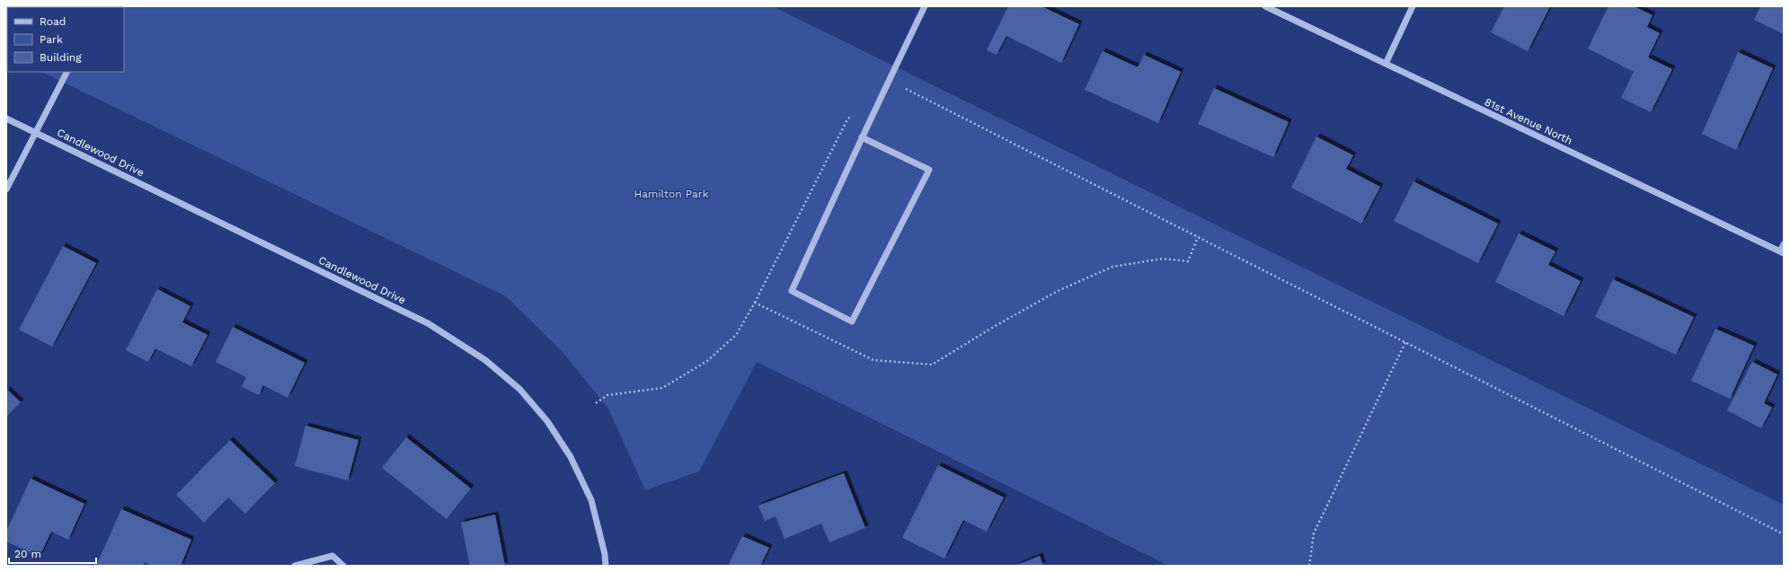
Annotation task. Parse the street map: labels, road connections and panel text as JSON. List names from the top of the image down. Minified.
{"streets":{"street":["81st Avenue North","Candlewood Drive"]},"parks":["Hamilton Park"],"legend":["Road","Park","Building"],"scale_bar":"20 m"}
